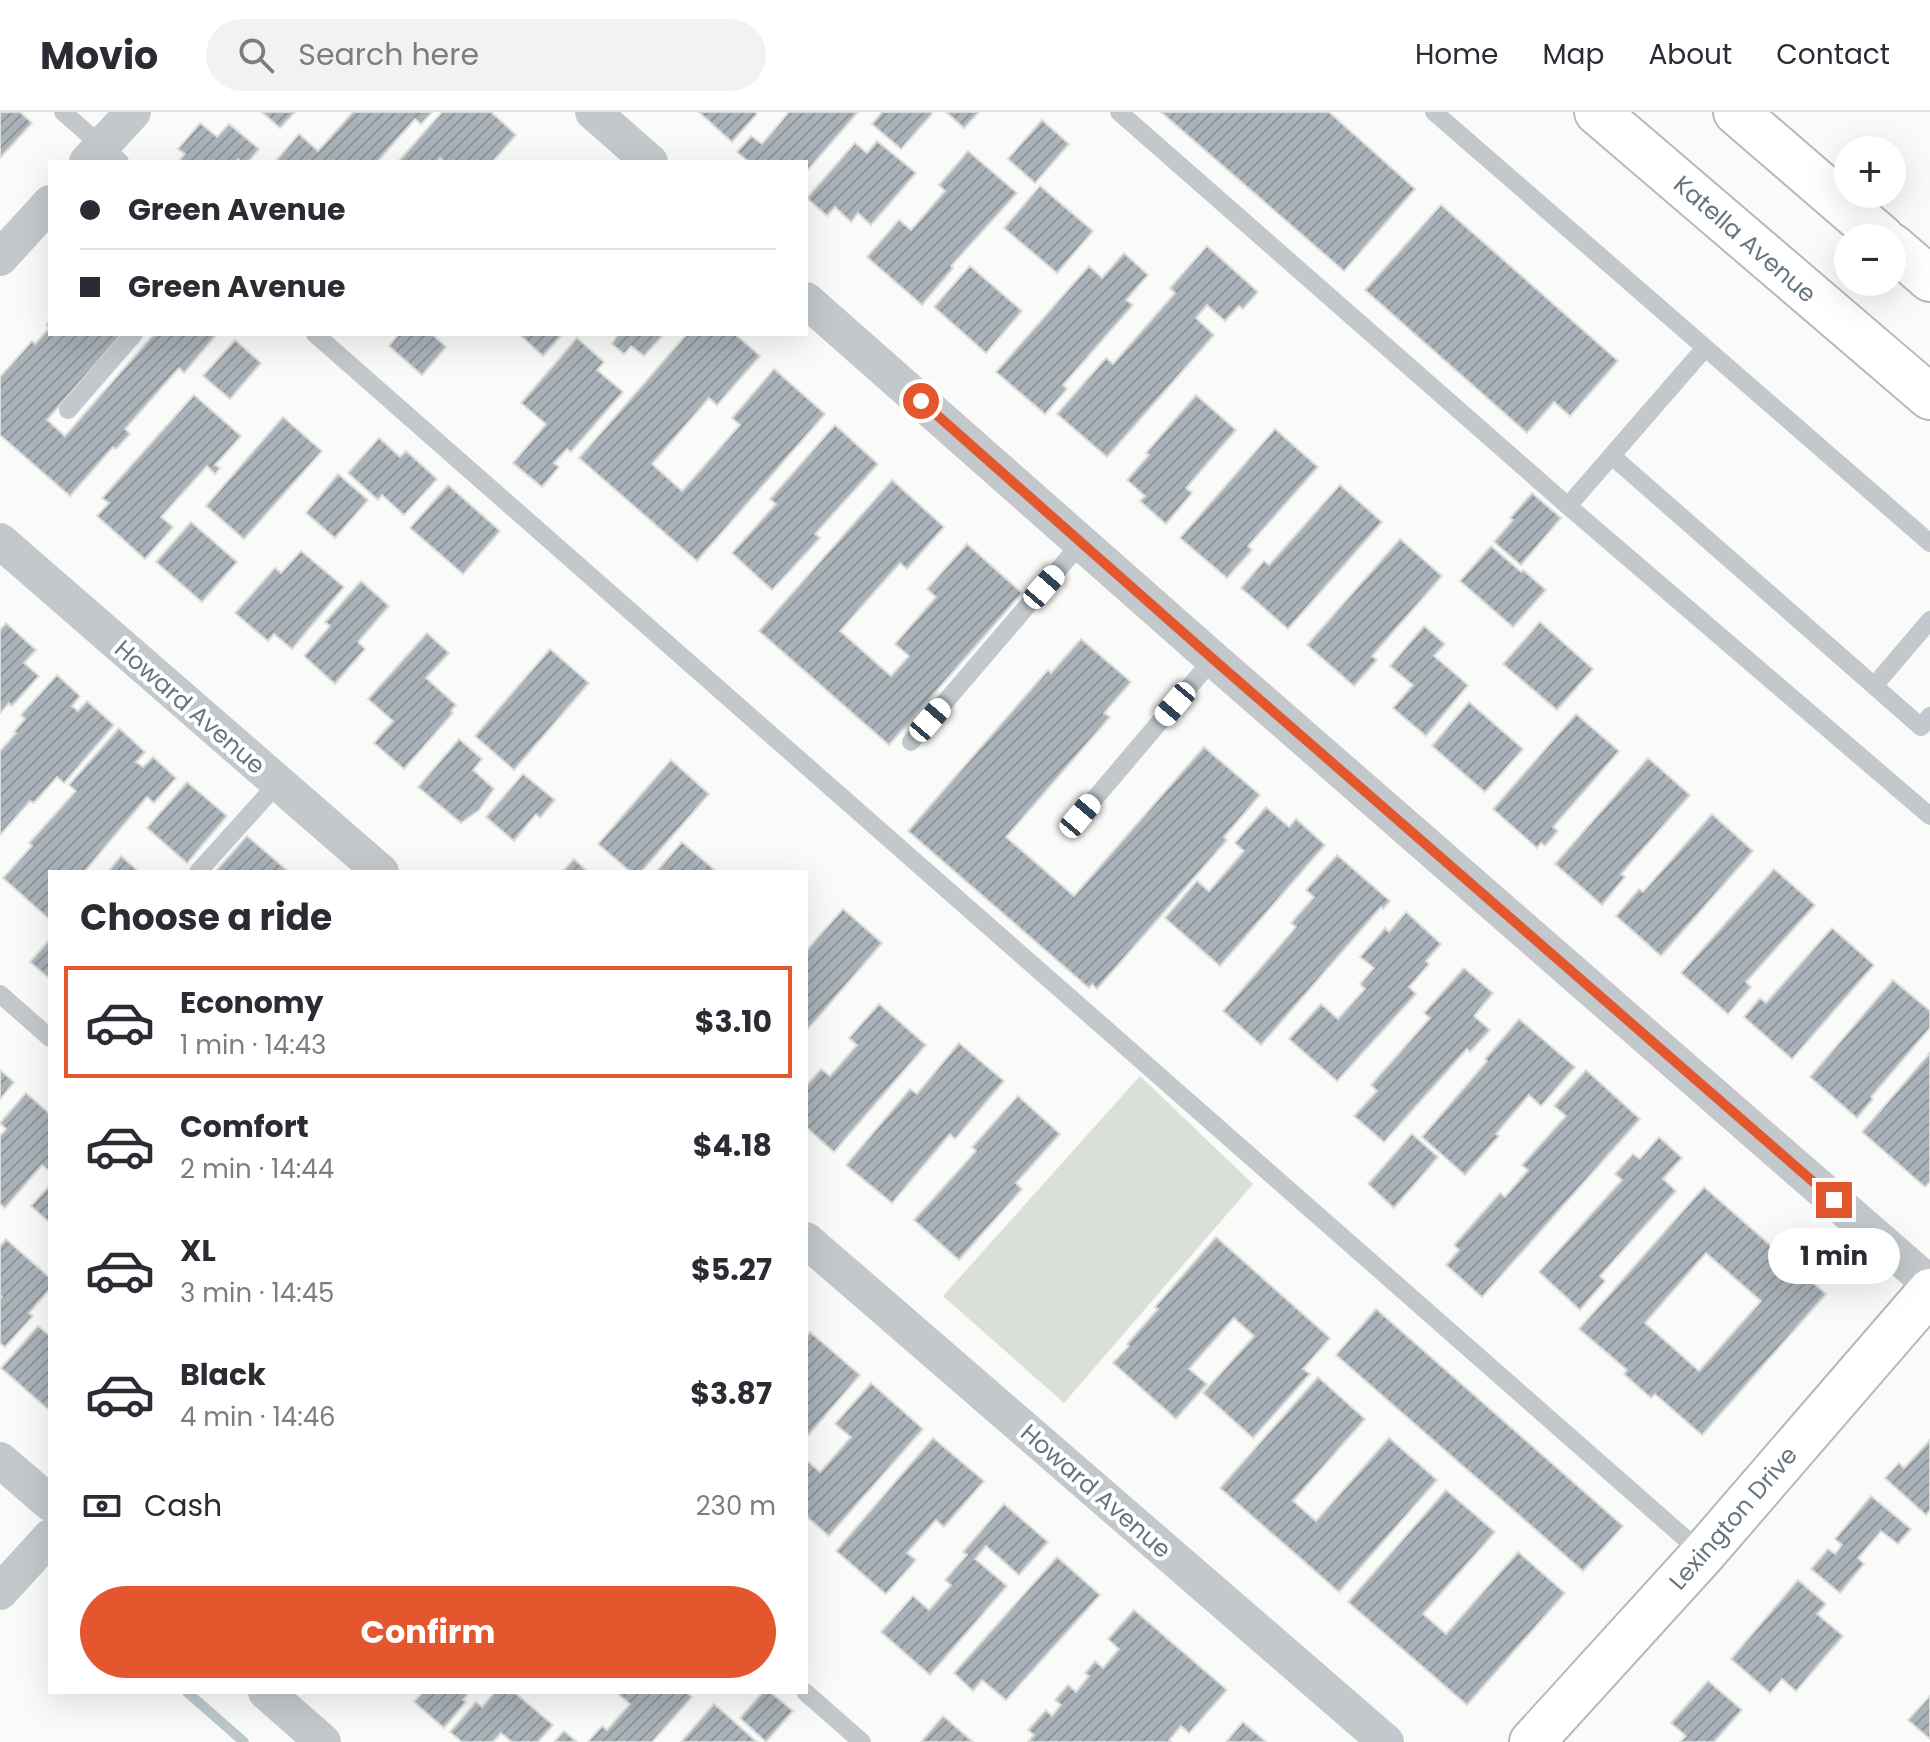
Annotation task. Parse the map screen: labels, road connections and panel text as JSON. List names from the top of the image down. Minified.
{"streets":{"main road":["Katella Avenue","Lexington Drive"],"street":["Howard Avenue"]},"page":{"header":"Movio","search":"Search here","nav":["Home","Map","About","Contact"],"map_buttons":["+","−"],"banner":["Green Avenue","Green Avenue"],"heading":"Choose a ride","list":[{"name":"Economy","note":"1 min · 14:43","value":"$3.10"},{"name":"Comfort","note":"2 min · 14:44","value":"$4.18"},{"name":"XL","note":"3 min · 14:45","value":"$5.27"},{"name":"Black","note":"4 min · 14:46","value":"$3.87"}],"bubble":"1 min","pay":["Cash","230 m"],"buttons":"Confirm"}}
